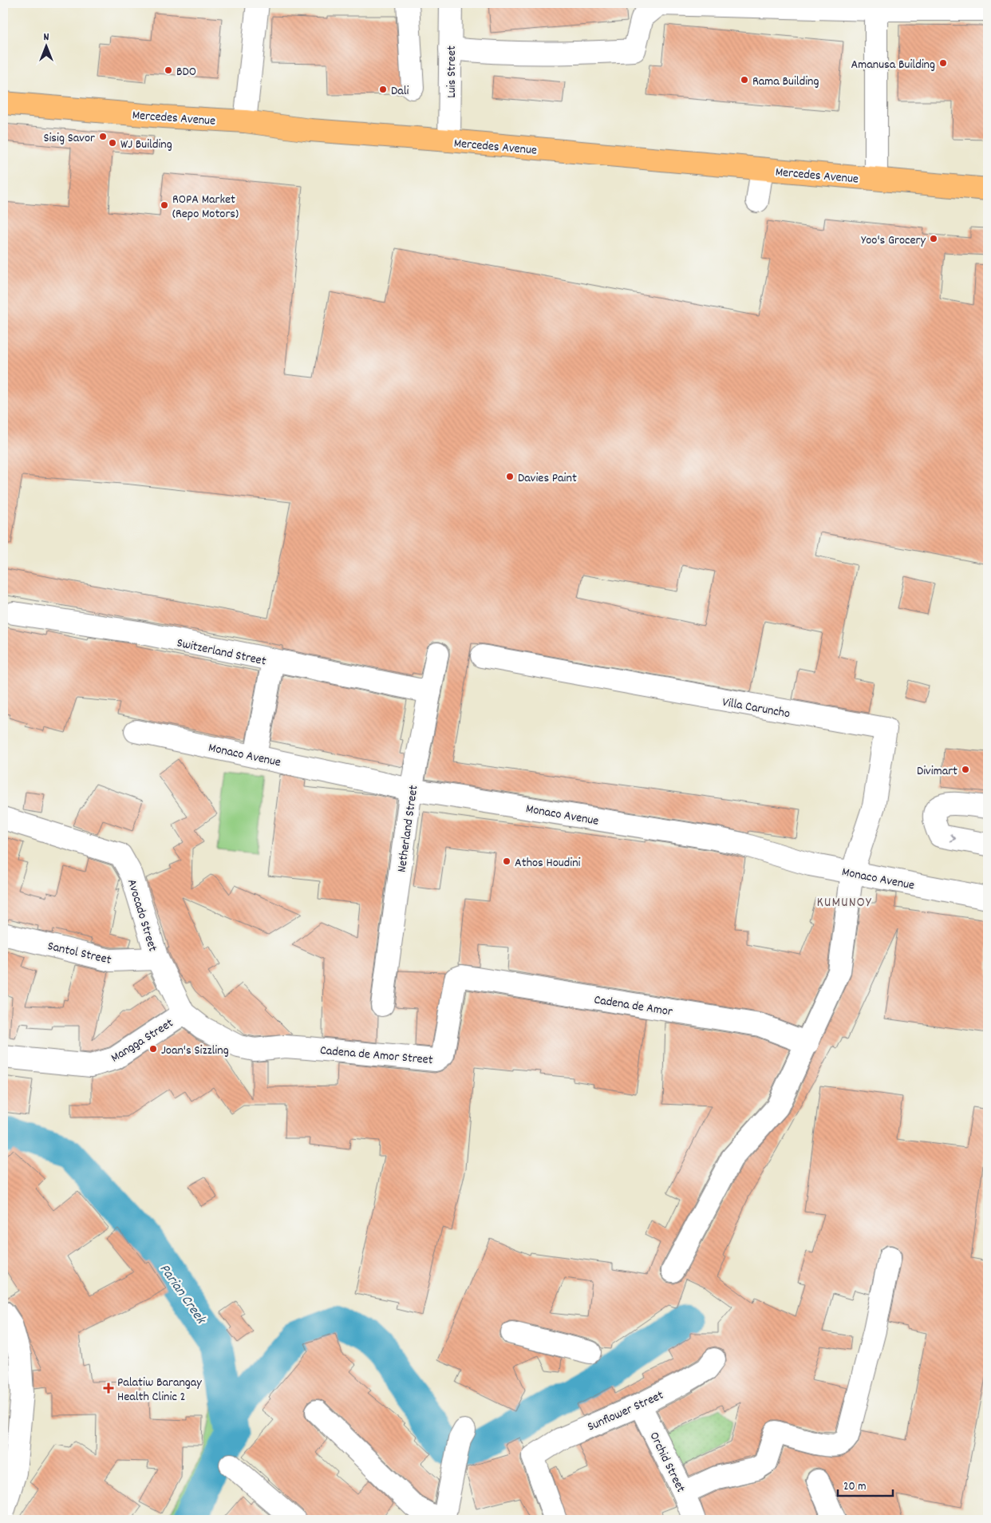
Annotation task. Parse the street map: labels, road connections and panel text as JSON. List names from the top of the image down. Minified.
{"streets":{"main road":["Mercedes Avenue"],"street":["Luis Street","Switzerland Street","Villa Caruncho","Monaco Avenue","Netherland Street","Avocado Street","Santol Street","Cadena de Amor","Mangga Street","Cadena de Amor Street","Sunflower Street","Orchid Street"]},"crossings":[["Luis Street","Mercedes Avenue"],["Switzerland Street","Netherland Street"],["Villa Caruncho","Monaco Avenue"],["Monaco Avenue","Netherland Street"],["Avocado Street","Santol Street"],["Avocado Street","Mangga Street"],["Avocado Street","Cadena de Amor Street"],["Cadena de Amor","Cadena de Amor Street"],["Sunflower Street","Orchid Street"]],"districts":["KUMUNOY"],"water":["Parian Creek"],"places":{"other":["Amanusa Building","BDO","Rama Building","Dali","Sisig Savor","WJ Building","ROPA Market (Repo Motors)","Yoo's Grocery","Davies Paint","Divimart","Athos Houdini","Joan's Sizzling"],"health":["Palatiw Barangay Health Clinic 2"]},"scale_bar":"20 m","north":"top"}
